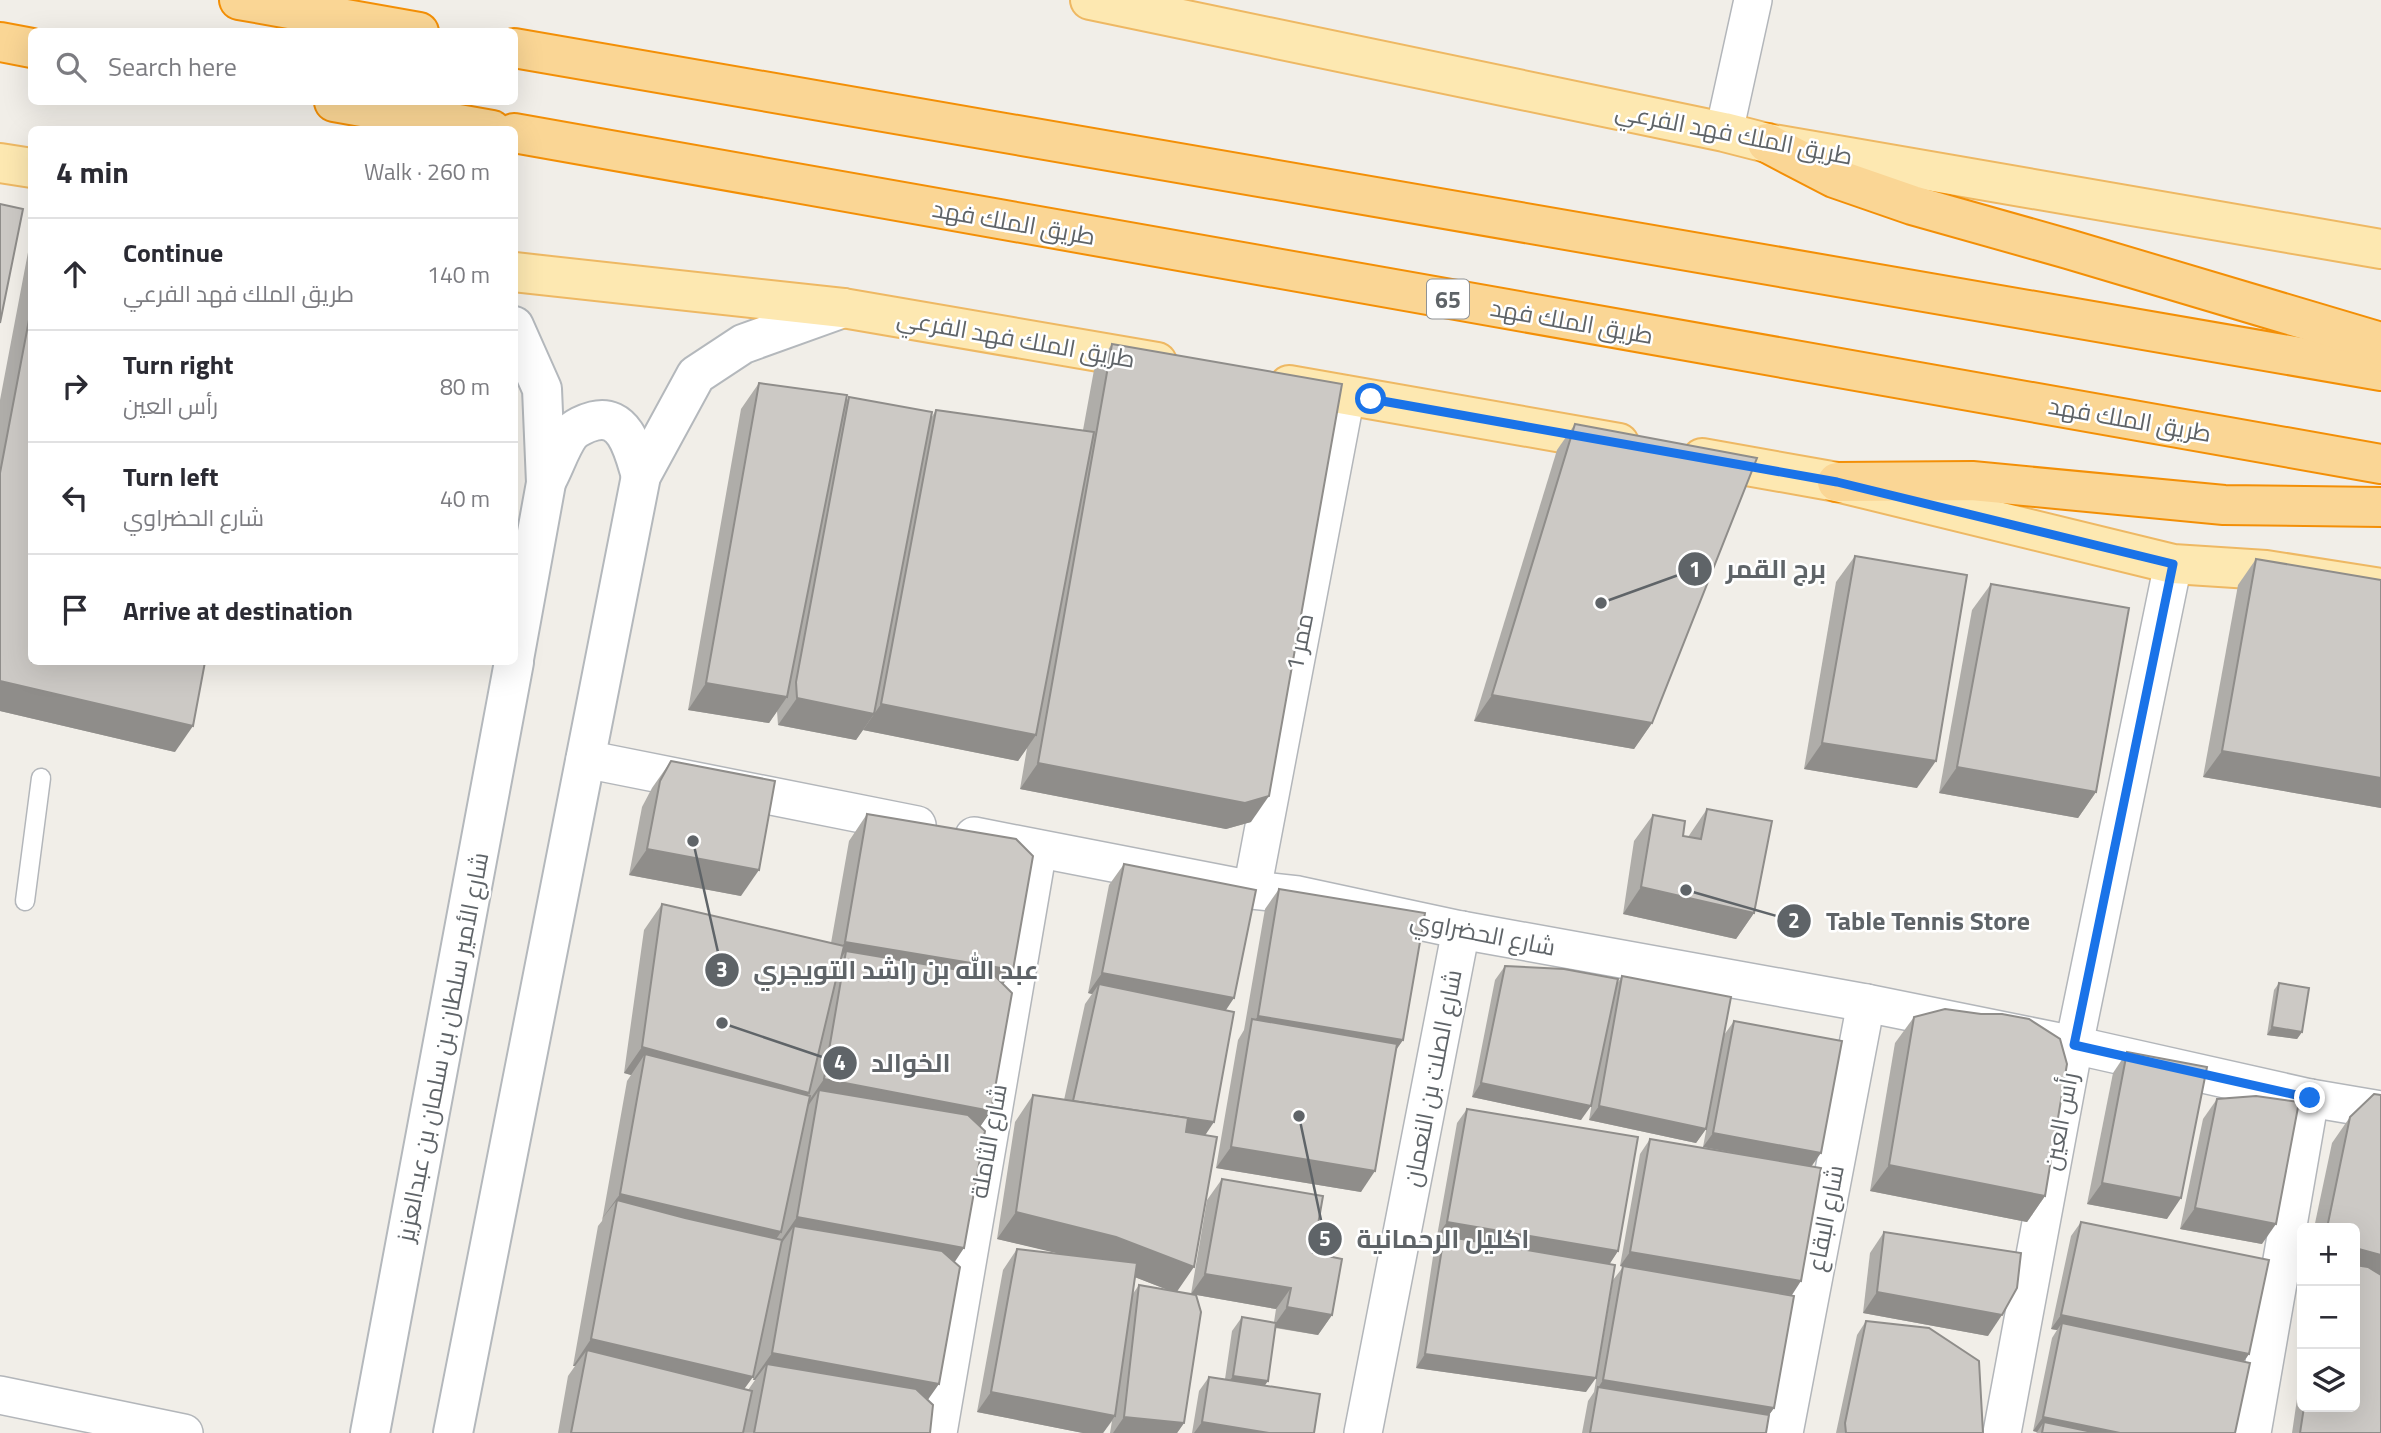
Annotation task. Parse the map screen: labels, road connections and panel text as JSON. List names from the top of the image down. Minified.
{"streets":{"highway":["طريق الملك فهد","65"],"main road":["طريق الملك فهد الفرعي"],"street":["ممر 1","شارع الحضراوي","شارع الأمير سلطان بن سلمان بن عبدالعزيز","شارع الصلت بن النعمان","رأس العين","شارع الثاملة","شارع البقاع"]},"crossings":[["ممر 1","شارع الحضراوي"],["شارع الحضراوي","شارع الصلت بن النعمان"],["شارع الحضراوي","رأس العين"],["شارع الحضراوي","شارع الثاملة"],["شارع الحضراوي","شارع البقاع"]],"places":["برج القمر","عبد الله بن راشد التويجري","Table Tennis Store","الخوالد","اكليل الرحمانية"],"page":{"search":"Search here","heading":["4 min","Walk · 260 m"],"list":[["Continue","طريق الملك فهد الفرعي","140 m"],["Turn right","رأس العين","80 m"],["Turn left","شارع الحضراوي","40 m"],"Arrive at destination"],"map_buttons":["+","−"]}}
